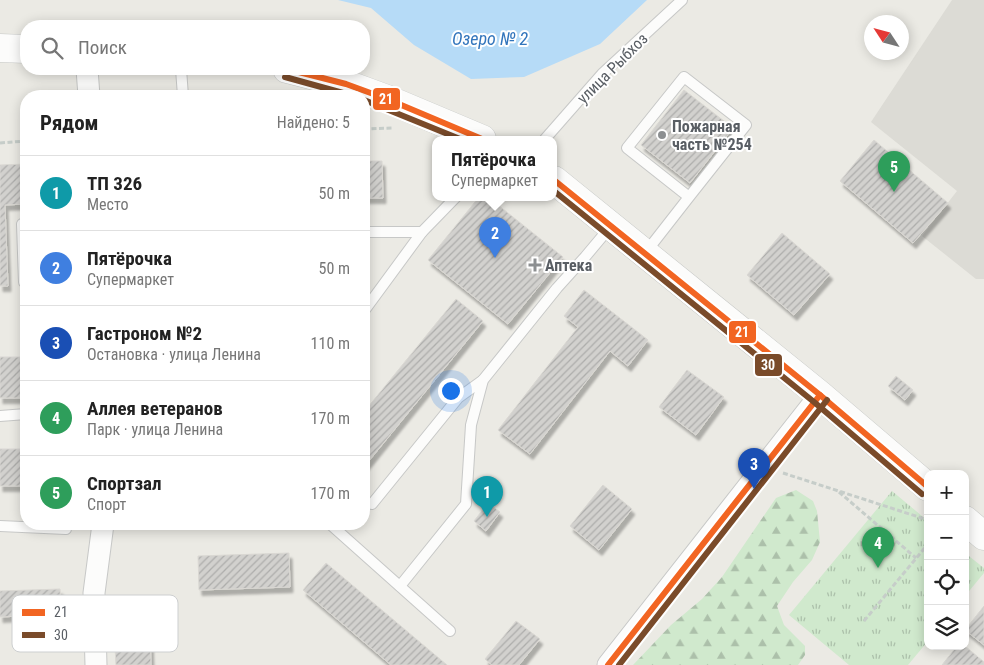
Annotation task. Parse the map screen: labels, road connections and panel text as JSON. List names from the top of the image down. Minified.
{"streets":{"lane":["улица Рыбхоз"]},"water":["Озеро № 2"],"places":{"other":["Пожарная часть №254"],"health":["Аптека"]},"lines":["transit line 21","transit line 30"],"legend":["21","30"],"north":"top left","page":{"search":"Поиск","heading":["Рядом","Найдено: 5"],"popup":["Пятёрочка","Супермаркет"],"pins":["5","2","3","1","4"],"list":[{"mark":"1","name":"ТП 326","note":"Место","value":"50 m"},{"mark":"2","name":"Пятёрочка","note":"Супермаркет","value":"50 m"},{"mark":"3","name":"Гастроном №2","note":"Остановка · улица Ленина","value":"110 m"},{"mark":"4","name":"Аллея ветеранов","note":"Парк · улица Ленина","value":"170 m"},{"mark":"5","name":"Спортзал","note":"Спорт","value":"170 m"}],"map_buttons":["+","−"]}}
